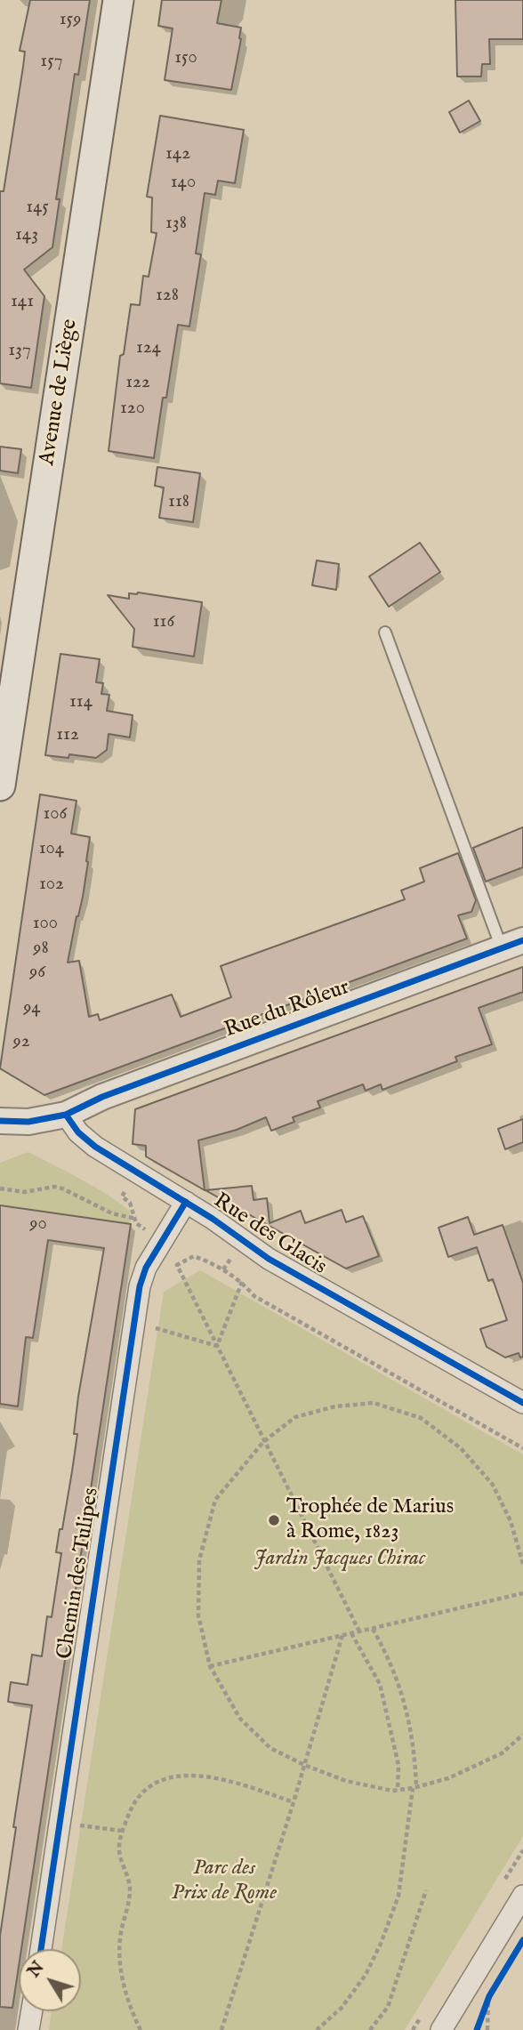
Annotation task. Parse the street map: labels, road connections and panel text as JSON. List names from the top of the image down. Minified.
{"streets":{"main road":["Avenue de Liège"],"street":["Rue du Rôleur","Rue des Glacis","Chemin des Tulipes"]},"crossings":[["Rue du Rôleur","Rue des Glacis"],["Rue des Glacis","Chemin des Tulipes"]],"parks":["Jardin Jacques Chirac","Parc des Prix de Rome"],"places":["Trophée de Marius à Rome, 1823"],"house_numbers":["159","150","157","142","140","145","138","143","128","141","124","137","122","120","118","116","114","112","106","104","102","100","98","96","94","92","90"],"north":"top left"}
